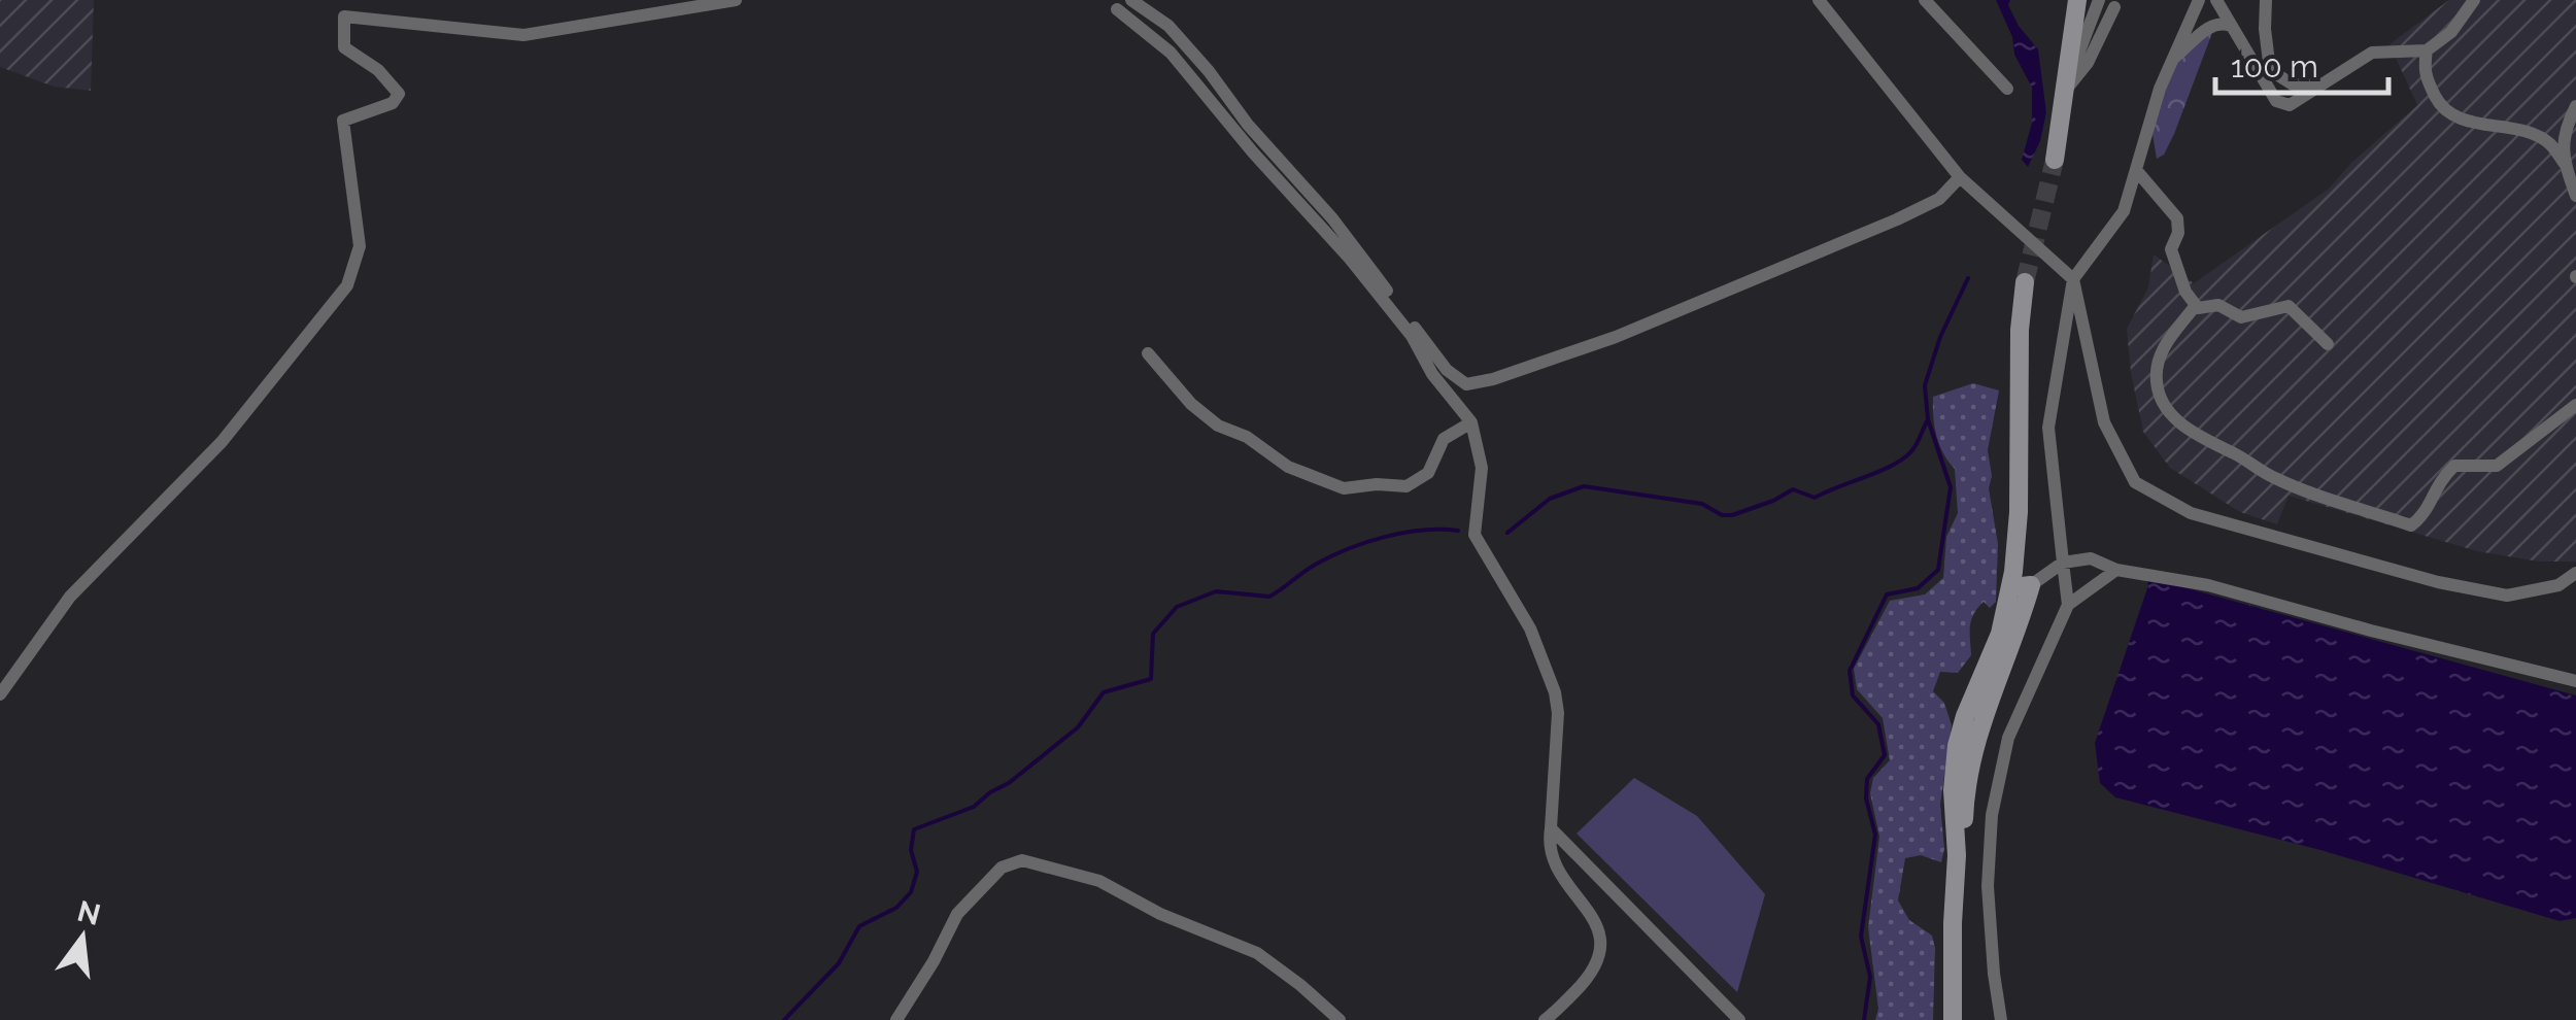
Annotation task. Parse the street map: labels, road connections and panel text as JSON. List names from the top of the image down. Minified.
{"scale_bar":"100 m","north":"top"}
